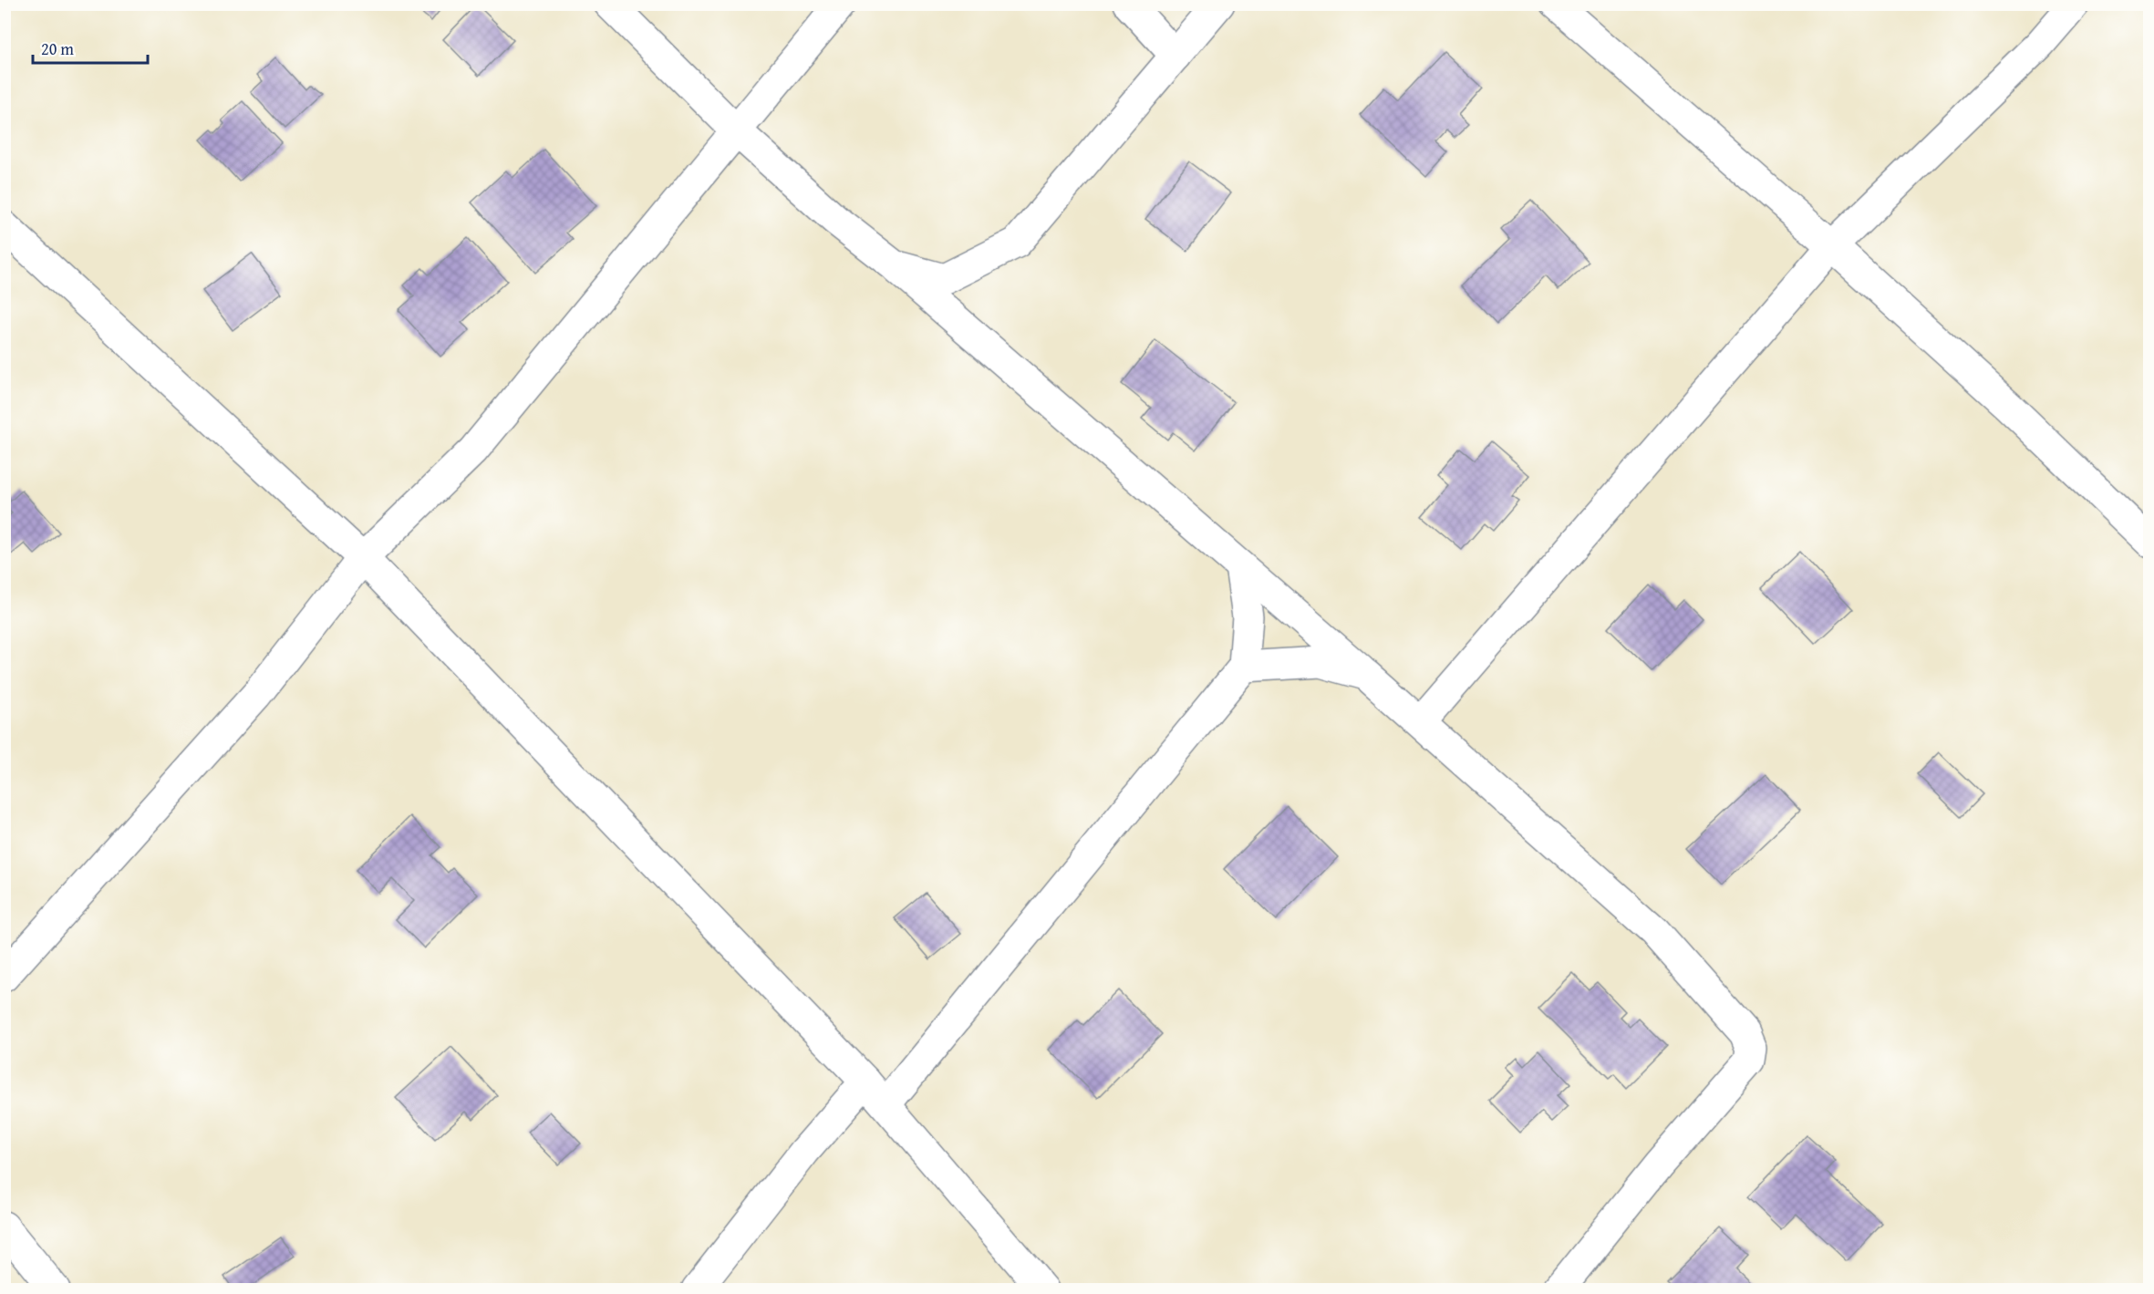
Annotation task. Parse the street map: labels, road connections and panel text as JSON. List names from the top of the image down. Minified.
{"scale_bar":"20 m"}
